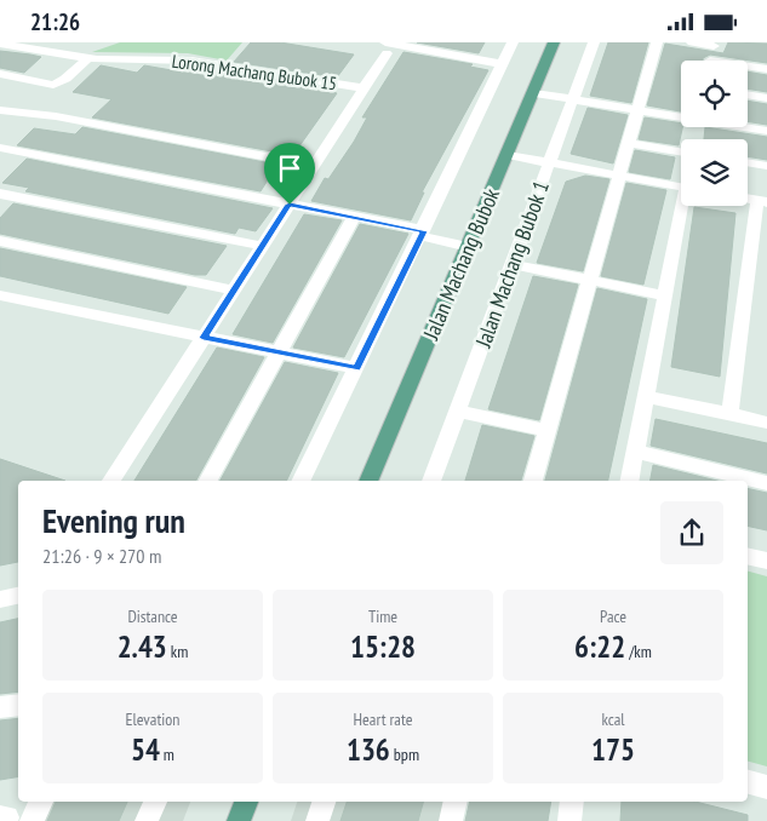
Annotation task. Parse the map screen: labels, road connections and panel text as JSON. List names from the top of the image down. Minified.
{"streets":{"main road":["Jalan Machang Bubok"],"street":["Lorong Machang Bubok 15","Jalan Machang Bubok 1"]},"page":{"status":"21:26","heading":["Evening run","21:26 · 9 × 270 m"],"stats":[["Distance","2.43 km"],["Time","15:28"],["Pace","6:22 /km"],["Elevation","54 m"],["Heart rate","136 bpm"],["kcal","175"]]}}
